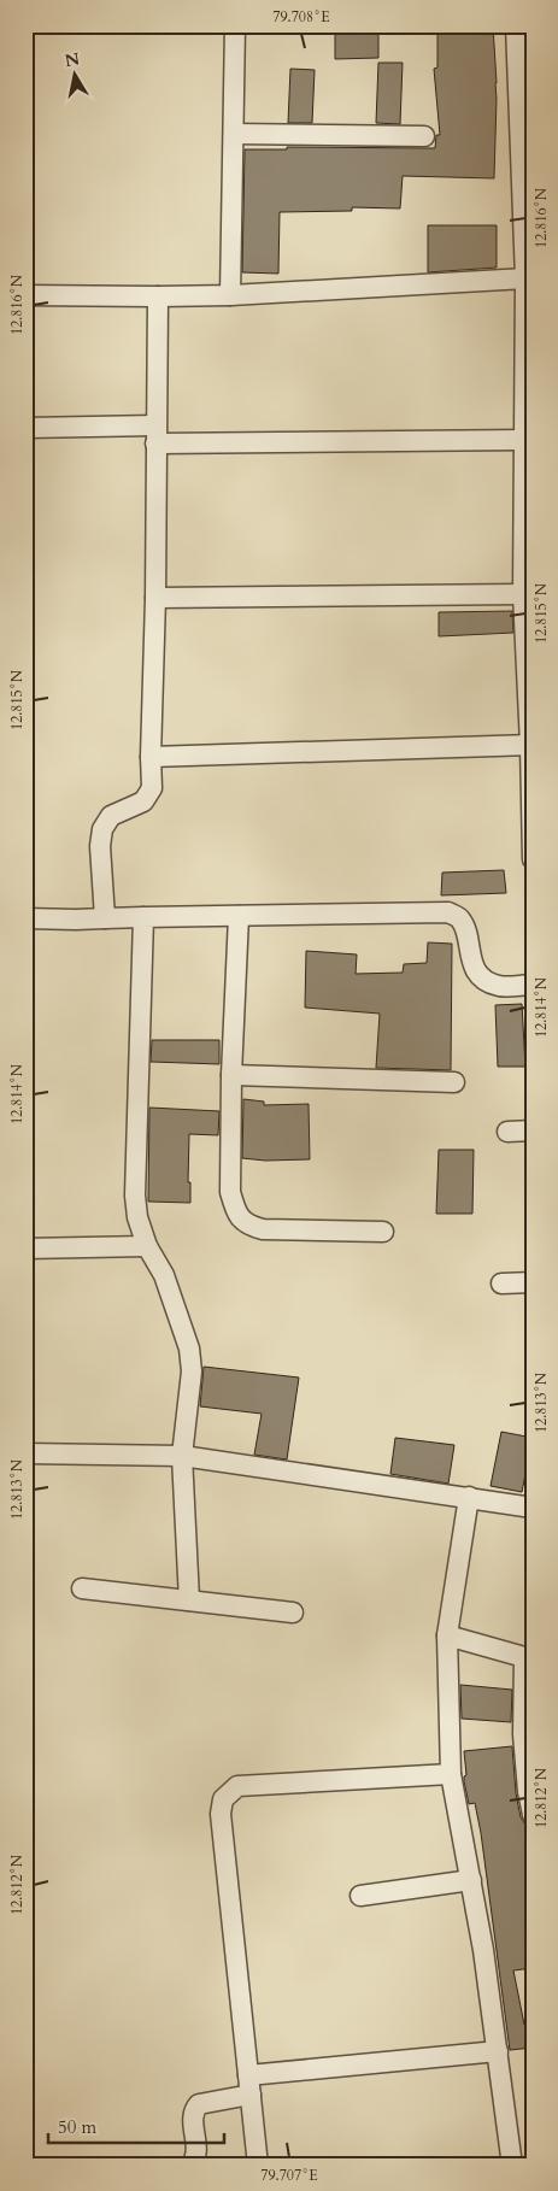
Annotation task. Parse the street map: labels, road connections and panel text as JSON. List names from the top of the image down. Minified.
{"scale_bar":"50 m","north":"top","coordinates":["79.708°E","12.816°N","12.815°N","12.814°N","12.813°N","12.812°N","79.707°E"]}
